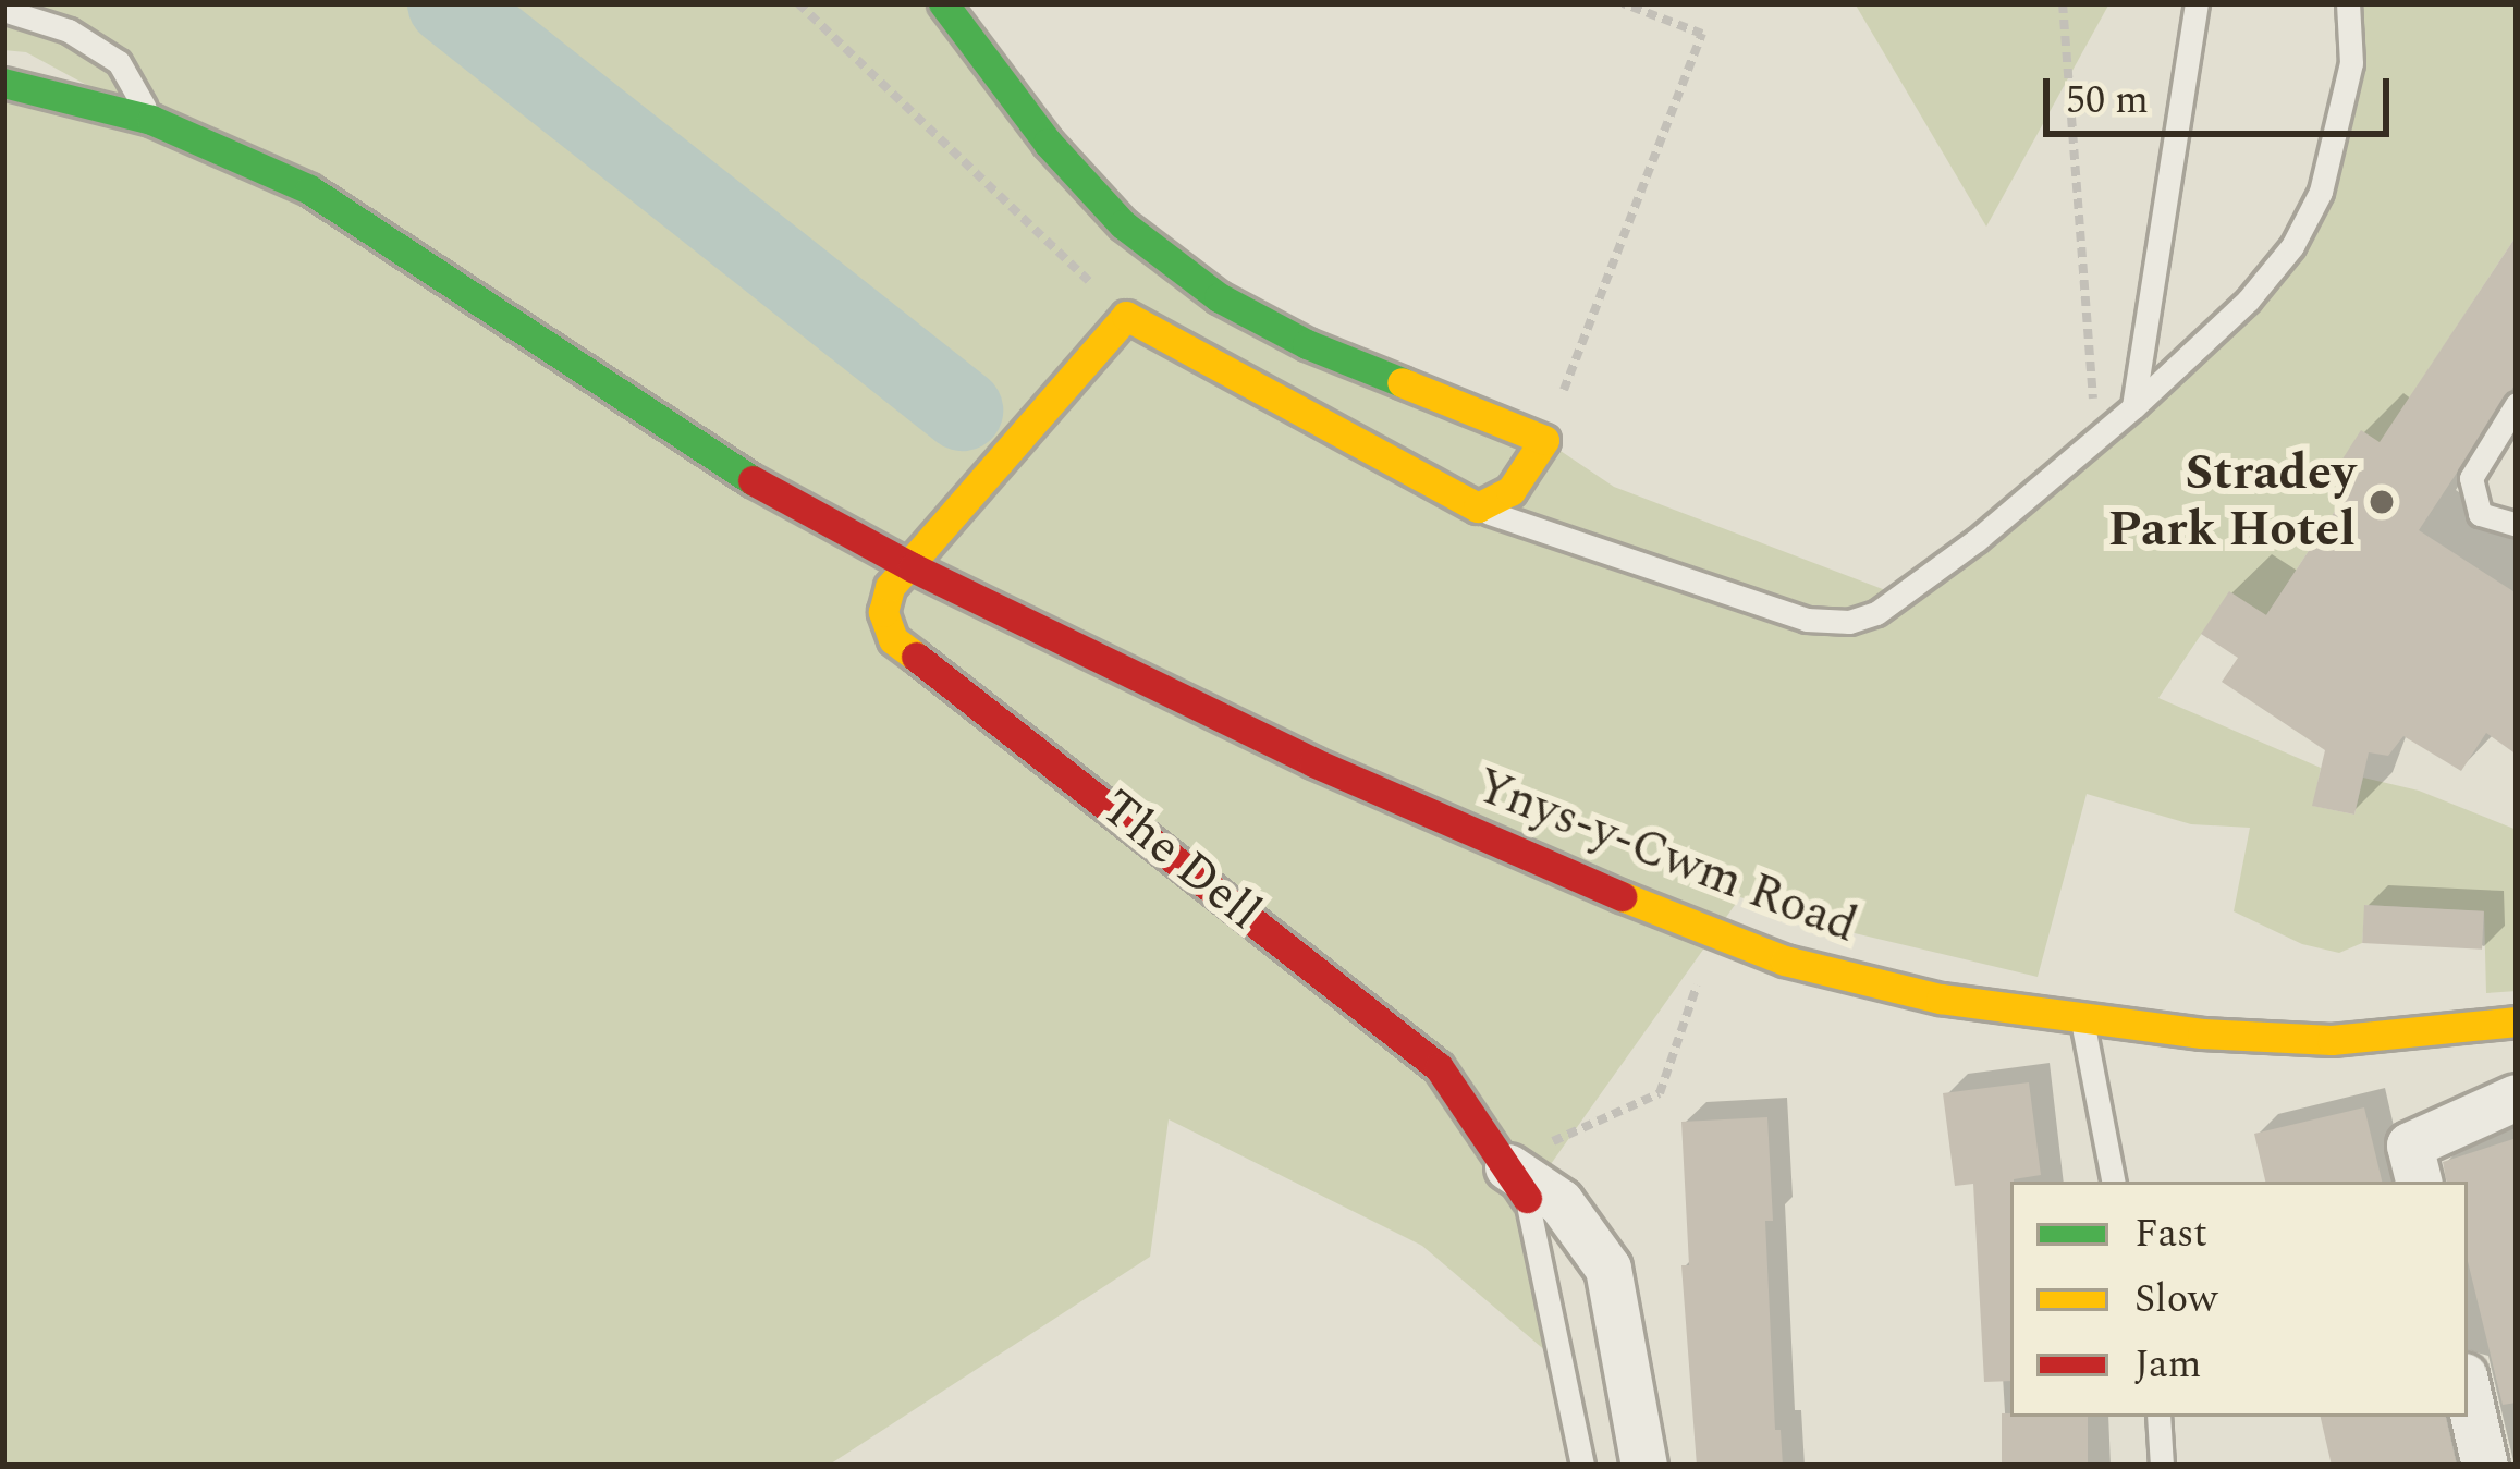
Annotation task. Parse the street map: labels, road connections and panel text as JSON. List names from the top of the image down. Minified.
{"streets":{"main road":["Ynys-y-Cwm Road","The Dell"]},"crossings":[["Ynys-y-Cwm Road","The Dell"]],"places":["Stradey Park Hotel"],"legend":["Fast","Slow","Jam"],"scale_bar":"50 m"}
